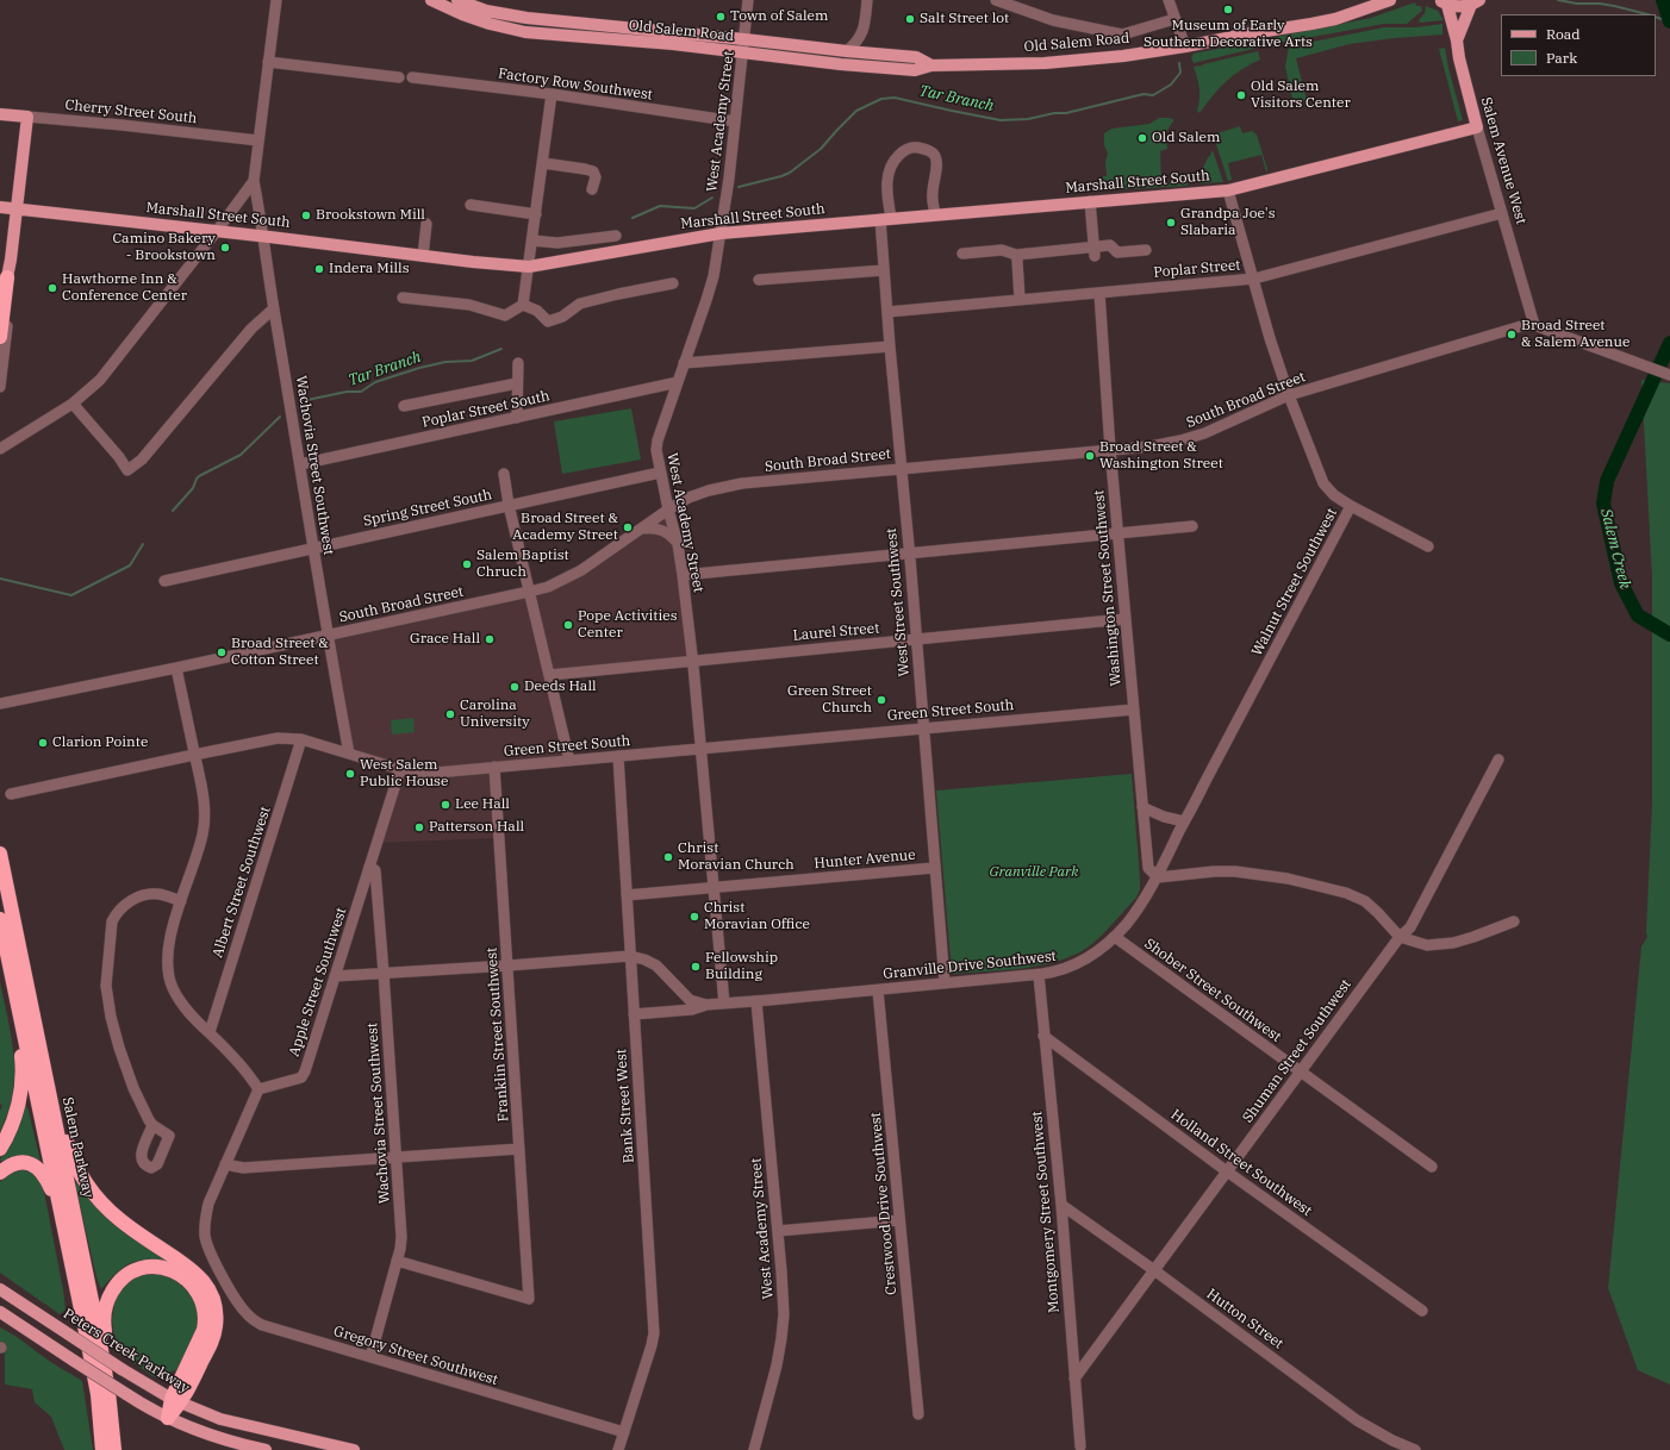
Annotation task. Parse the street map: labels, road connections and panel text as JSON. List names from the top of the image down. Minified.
{"streets":{"highway":["Salem Parkway"],"main road":["Old Salem Road","Cherry Street South","Salem Avenue West","Marshall Street South","Peters Creek Parkway"],"street":["Factory Row Southwest","West Academy Street","Poplar Street","South Broad Street","Poplar Street South","Wachovia Street Southwest","Spring Street South","Walnut Street Southwest","Washington Street Southwest","West Street Southwest","Laurel Street","Green Street South","Hunter Avenue","Albert Street Southwest","Granville Drive Southwest","Apple Street Southwest","Shober Street Southwest","Franklin Street Southwest","Shuman Street Southwest","Bank Street West","Holland Street Southwest","Crestwood Drive Southwest","Montgomery Street Southwest","Hutton Street","Gregory Street Southwest"]},"crossings":[["Old Salem Road","West Academy Street"],["Factory Row Southwest","West Academy Street"],["West Academy Street","Marshall Street South"],["West Academy Street","South Broad Street"],["West Academy Street","Poplar Street South"],["West Academy Street","Spring Street South"],["West Academy Street","Laurel Street"],["West Academy Street","Green Street South"],["West Academy Street","Hunter Avenue"],["West Academy Street","Granville Drive Southwest"],["Salem Avenue West","Marshall Street South"],["Salem Avenue West","Poplar Street"],["Salem Avenue West","South Broad Street"],["Marshall Street South","Wachovia Street Southwest"],["Marshall Street South","Walnut Street Southwest"],["Marshall Street South","West Street Southwest"],["Poplar Street","Walnut Street Southwest"],["Poplar Street","Washington Street Southwest"],["Poplar Street","West Street Southwest"],["South Broad Street","Wachovia Street Southwest"],["South Broad Street","Walnut Street Southwest"],["South Broad Street","Washington Street Southwest"],["South Broad Street","West Street Southwest"],["Poplar Street South","Wachovia Street Southwest"],["Wachovia Street Southwest","Spring Street South"],["Wachovia Street Southwest","Green Street South"],["Wachovia Street Southwest","Granville Drive Southwest"],["Wachovia Street Southwest","Apple Street Southwest"],["Wachovia Street Southwest","Franklin Street Southwest"],["Wachovia Street Southwest","Gregory Street Southwest"],["Walnut Street Southwest","Washington Street Southwest"],["Walnut Street Southwest","Granville Drive Southwest"],["Washington Street Southwest","Laurel Street"],["Washington Street Southwest","Green Street South"],["Washington Street Southwest","Granville Drive Southwest"],["West Street Southwest","Laurel Street"],["West Street Southwest","Green Street South"],["West Street Southwest","Hunter Avenue"],["West Street Southwest","Granville Drive Southwest"],["Green Street South","Albert Street Southwest"],["Green Street South","Apple Street Southwest"],["Green Street South","Franklin Street Southwest"],["Green Street South","Bank Street West"],["Hunter Avenue","Bank Street West"],["Granville Drive Southwest","Apple Street Southwest"],["Granville Drive Southwest","Shober Street Southwest"],["Granville Drive Southwest","Franklin Street Southwest"],["Granville Drive Southwest","Bank Street West"],["Granville Drive Southwest","Crestwood Drive Southwest"],["Granville Drive Southwest","Montgomery Street Southwest"],["Shober Street Southwest","Shuman Street Southwest"],["Shuman Street Southwest","Holland Street Southwest"],["Shuman Street Southwest","Montgomery Street Southwest"],["Shuman Street Southwest","Hutton Street"],["Bank Street West","Gregory Street Southwest"],["Holland Street Southwest","Montgomery Street Southwest"],["Montgomery Street Southwest","Hutton Street"]],"water":["Tar Branch","Salem Creek"],"parks":["Granville Park"],"places":["Museum of Early Southern Decorative Arts","Town of Salem","Salt Street lot","Old Salem Visitors Center","Old Salem","Brookstown Mill","Grandpa Joe's Slabaria","Camino Bakery - Brookstown","Indera Mills","Hawthorne Inn & Conference Center","Broad Street & Salem Avenue","Broad Street & Washington Street","Broad Street & Academy Street","Salem Baptist Chruch","Pope Activities Center","Grace Hall","Broad Street & Cotton Street","Deeds Hall","Green Street Church","Carolina University","Clarion Pointe","West Salem Public House","Lee Hall","Patterson Hall","Christ Moravian Church","Christ Moravian Office","Fellowship Building"],"legend":["Road","Park"]}
